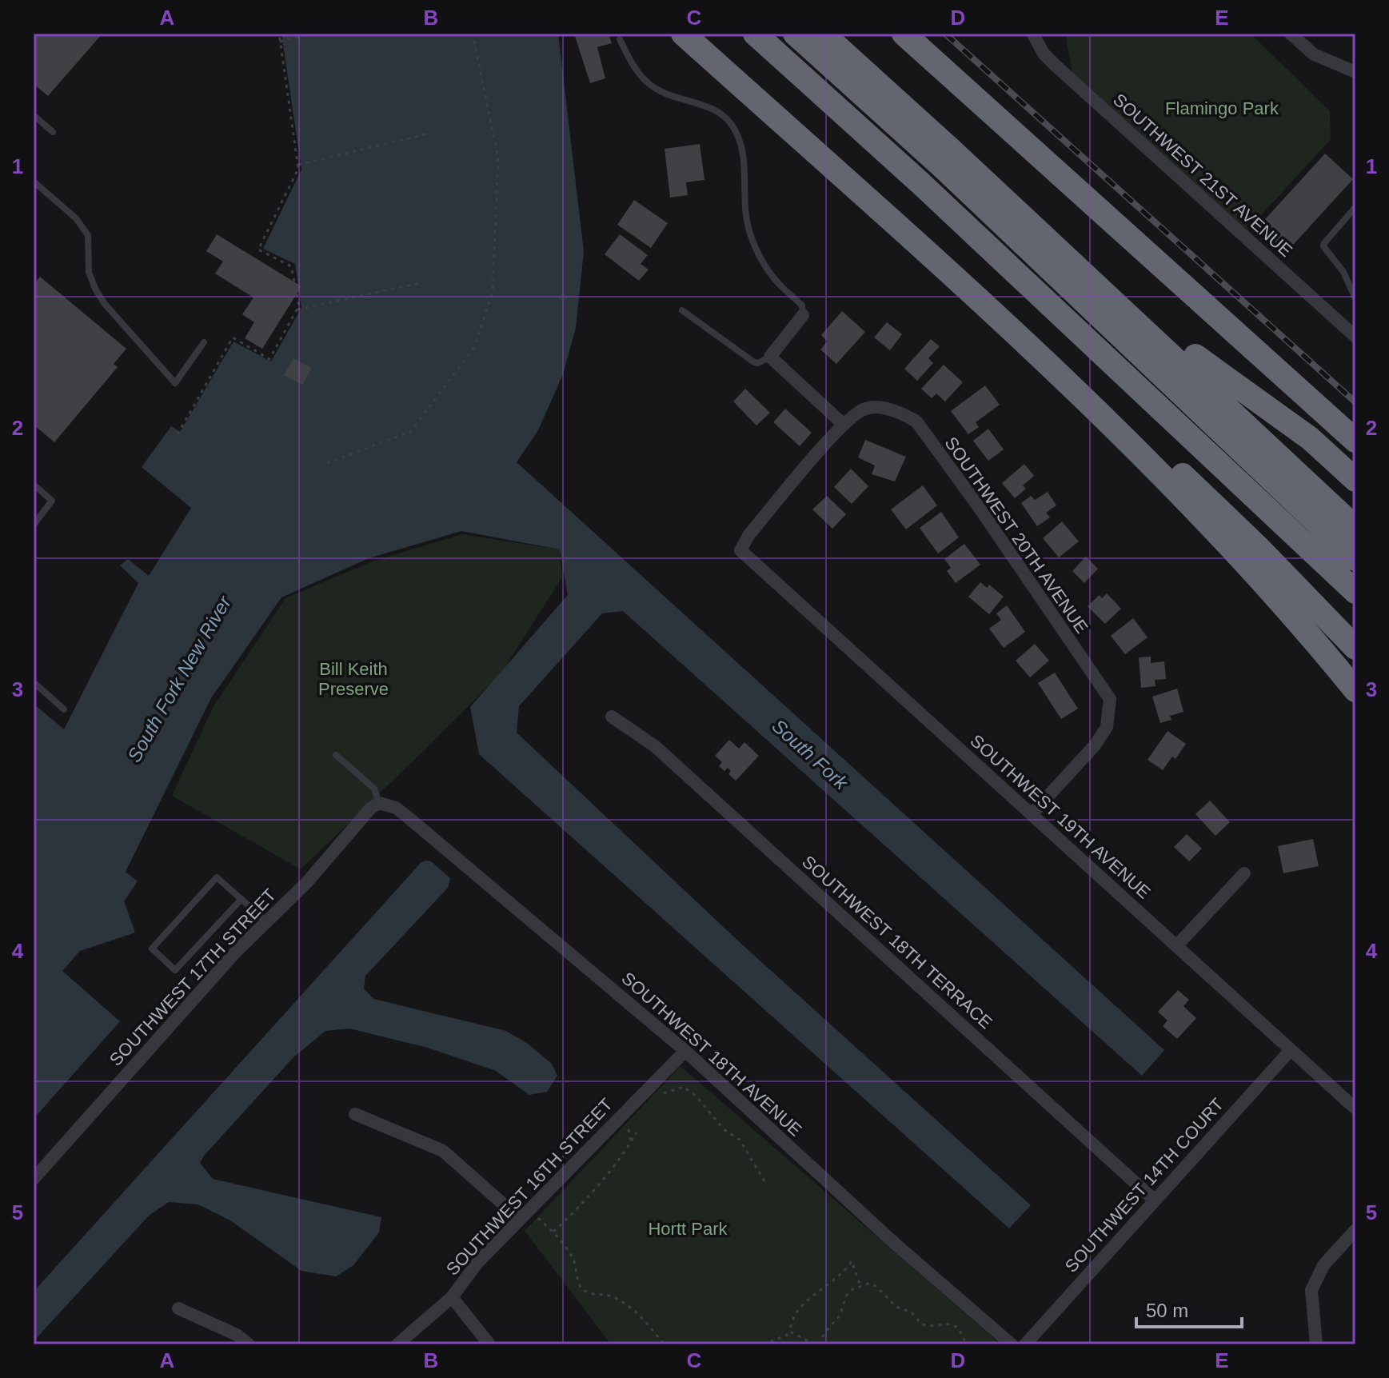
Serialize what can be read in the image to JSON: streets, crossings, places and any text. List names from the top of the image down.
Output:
{
  "streets": {
    "street": [
      "SOUTHWEST 21ST AVENUE",
      "SOUTHWEST 20TH AVENUE",
      "SOUTHWEST 19TH AVENUE",
      "SOUTHWEST 18TH TERRACE",
      "SOUTHWEST 17TH STREET",
      "SOUTHWEST 18TH AVENUE",
      "SOUTHWEST 14TH COURT",
      "SOUTHWEST 16TH STREET"
    ]
  },
  "crossings": [
    ["SOUTHWEST 20TH AVENUE", "SOUTHWEST 19TH AVENUE"],
    ["SOUTHWEST 19TH AVENUE", "SOUTHWEST 14TH COURT"],
    ["SOUTHWEST 18TH TERRACE", "SOUTHWEST 14TH COURT"],
    ["SOUTHWEST 17TH STREET", "SOUTHWEST 18TH AVENUE"],
    ["SOUTHWEST 18TH AVENUE", "SOUTHWEST 16TH STREET"]
  ],
  "water": ["South Fork New River", "South Fork"],
  "parks": ["Flamingo Park", "Bill Keith Preserve", "Hortt Park"],
  "scale_bar": "50 m",
  "grid": {
    "columns": [
      "A",
      "B",
      "C",
      "D",
      "E"
    ],
    "rows": [
      "1",
      "2",
      "3",
      "4",
      "5"
    ]
  }
}
